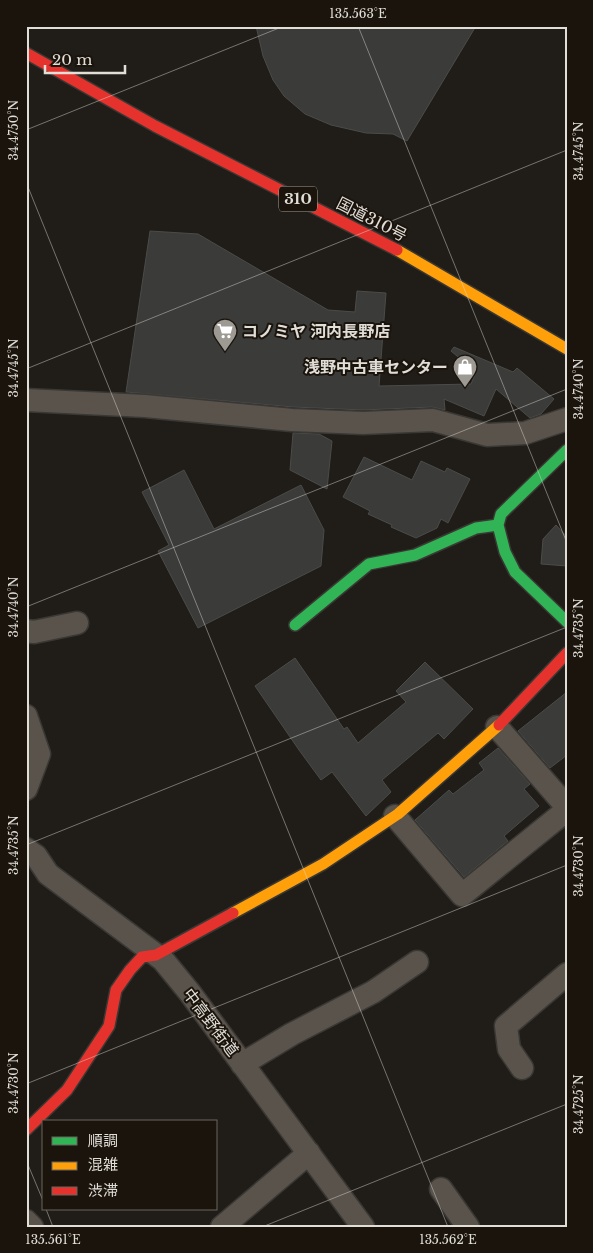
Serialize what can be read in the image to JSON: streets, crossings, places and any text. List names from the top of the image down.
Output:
{
  "streets": {
    "main road": ["310", "国道310号"],
    "street": ["中高野街道"]
  },
  "places": {
    "supermarket": ["コノミヤ 河内長野店"],
    "shop": ["浅野中古車センター"]
  },
  "legend": ["順調", "混雑", "渋滞"],
  "scale_bar": "20 m",
  "coordinates": [
    "135.563°E",
    "34.4750°N",
    "34.4745°N",
    "34.4740°N",
    "34.4735°N",
    "34.4730°N",
    "34.4725°N",
    "135.561°E",
    "135.562°E"
  ]
}
